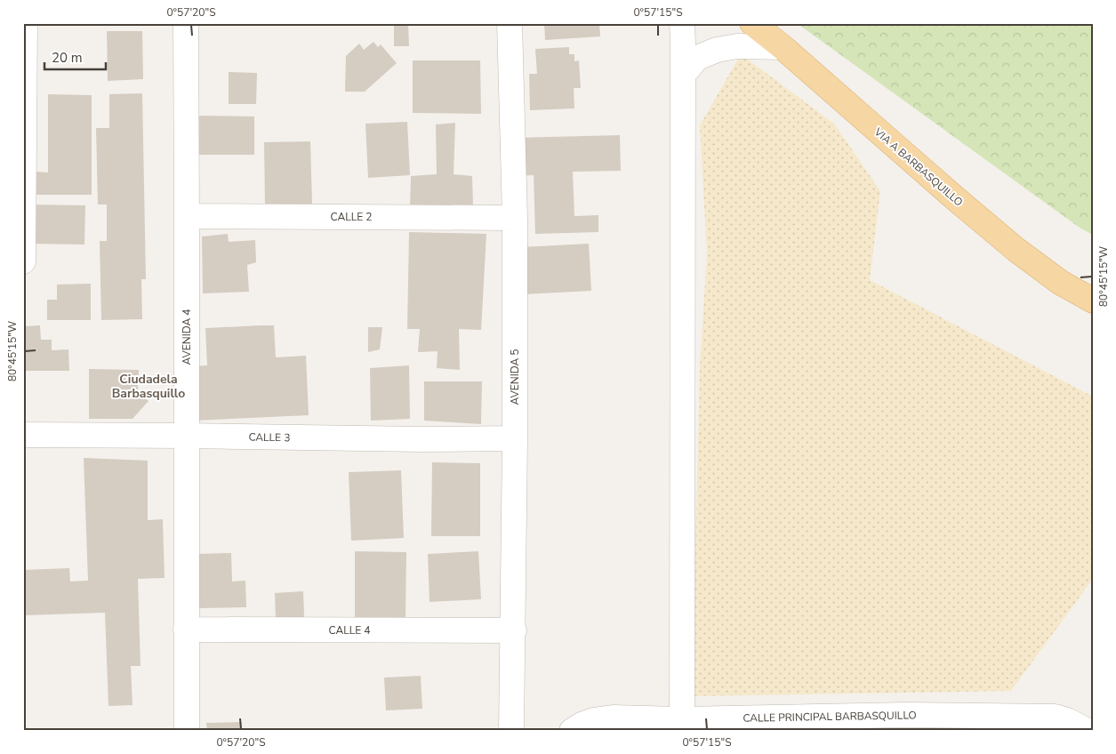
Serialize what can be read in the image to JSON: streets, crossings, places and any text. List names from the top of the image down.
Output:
{
  "streets": {
    "main road": ["VIA A BARBASQUILLO"],
    "street": [
      "CALLE 2",
      "AVENIDA 4",
      "AVENIDA 5",
      "CALLE 3",
      "CALLE 4",
      "CALLE PRINCIPAL BARBASQUILLO"
    ]
  },
  "crossings": [
    ["CALLE 2", "AVENIDA 4"],
    ["CALLE 2", "AVENIDA 5"],
    ["AVENIDA 4", "CALLE 3"],
    ["AVENIDA 4", "CALLE 4"],
    ["AVENIDA 5", "CALLE 3"],
    ["AVENIDA 5", "CALLE 4"]
  ],
  "districts": ["Ciudadela Barbasquillo"],
  "scale_bar": "20 m",
  "coordinates": ["0°57'20\"S", "0°57'15\"S", "80°45'15\"W"]
}
